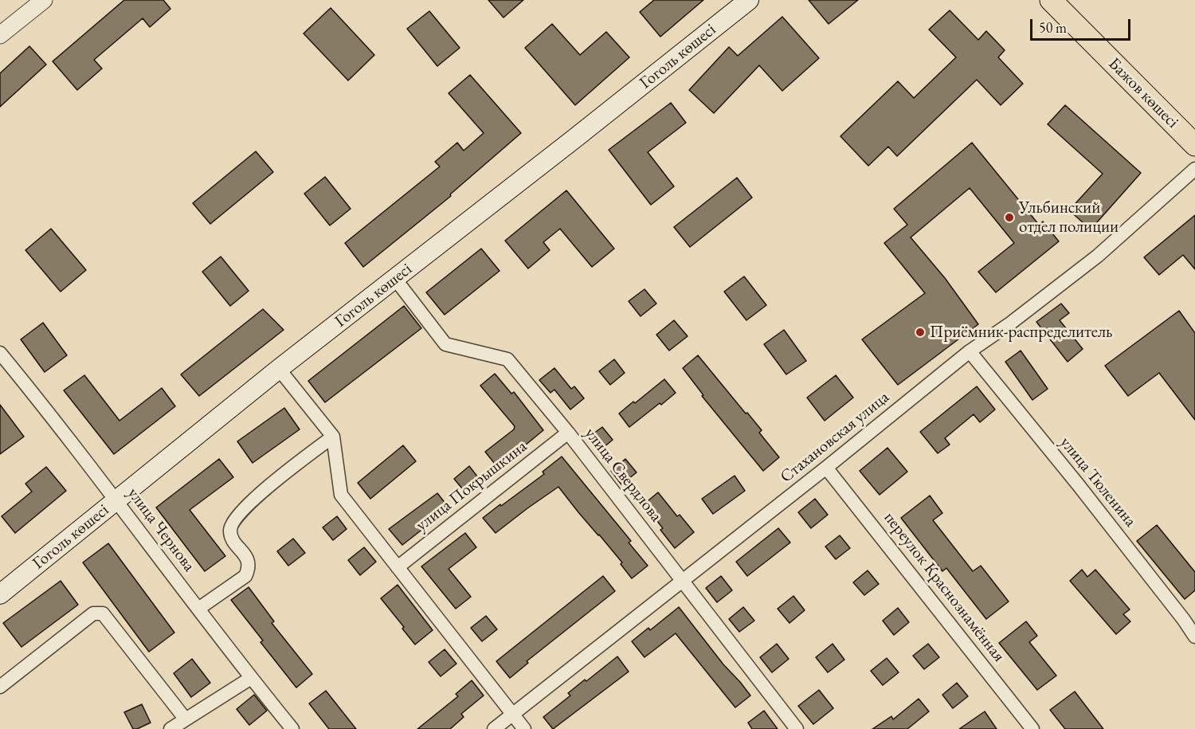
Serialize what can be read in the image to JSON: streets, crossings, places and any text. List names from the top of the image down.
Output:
{
  "streets": {
    "main road": ["Гоголь көшесі", "Бажов көшесі"],
    "street": [
      "Стахановская улица",
      "улица Свердлова",
      "улица Тюленина",
      "улица Покрышкина",
      "улица Чернова",
      "переулок Краснознамённая"
    ]
  },
  "crossings": [
    ["Гоголь көшесі", "улица Свердлова"],
    ["Гоголь көшесі", "улица Чернова"],
    ["Стахановская улица", "улица Свердлова"],
    ["Стахановская улица", "улица Тюленина"],
    ["Стахановская улица", "переулок Краснознамённая"],
    ["улица Свердлова", "улица Покрышкина"]
  ],
  "places": ["Ульбинский отдел полиции", "Приёмник-распределитель"],
  "scale_bar": "50 m"
}
